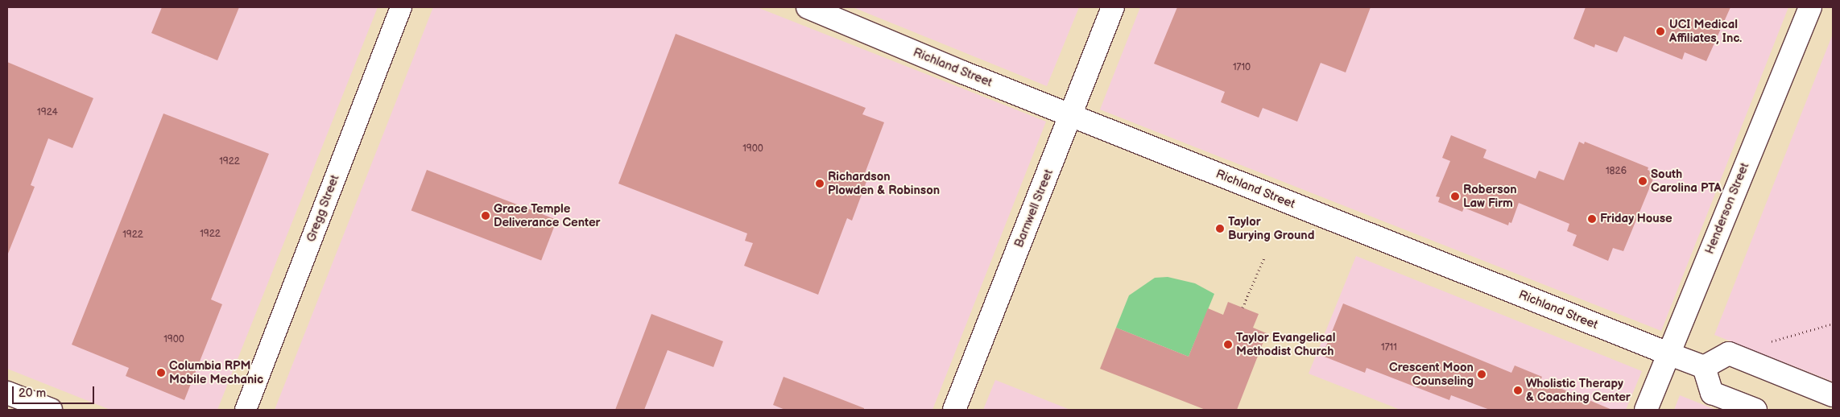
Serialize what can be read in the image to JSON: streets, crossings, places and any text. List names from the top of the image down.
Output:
{
  "streets": {
    "street": [
      "Richland Street",
      "Gregg Street",
      "Barnwell Street",
      "Henderson Street"
    ]
  },
  "crossings": [
    ["Richland Street", "Barnwell Street"],
    ["Richland Street", "Henderson Street"]
  ],
  "places": [
    "UCI Medical Affiliates, Inc.",
    "South Carolina PTA",
    "Richardson Plowden & Robinson",
    "Roberson Law Firm",
    "Grace Temple Deliverance Center",
    "Friday House",
    "Taylor Burying Ground",
    "Taylor Evangelical Methodist Church",
    "Columbia RPM Mobile Mechanic",
    "Crescent Moon Counseling",
    "Wholistic Therapy & Coaching Center"
  ],
  "house_numbers": [
    "1710",
    "1924",
    "1900",
    "1922",
    "1826",
    "1922",
    "1922",
    "1900",
    "1711"
  ],
  "scale_bar": "20 m"
}
